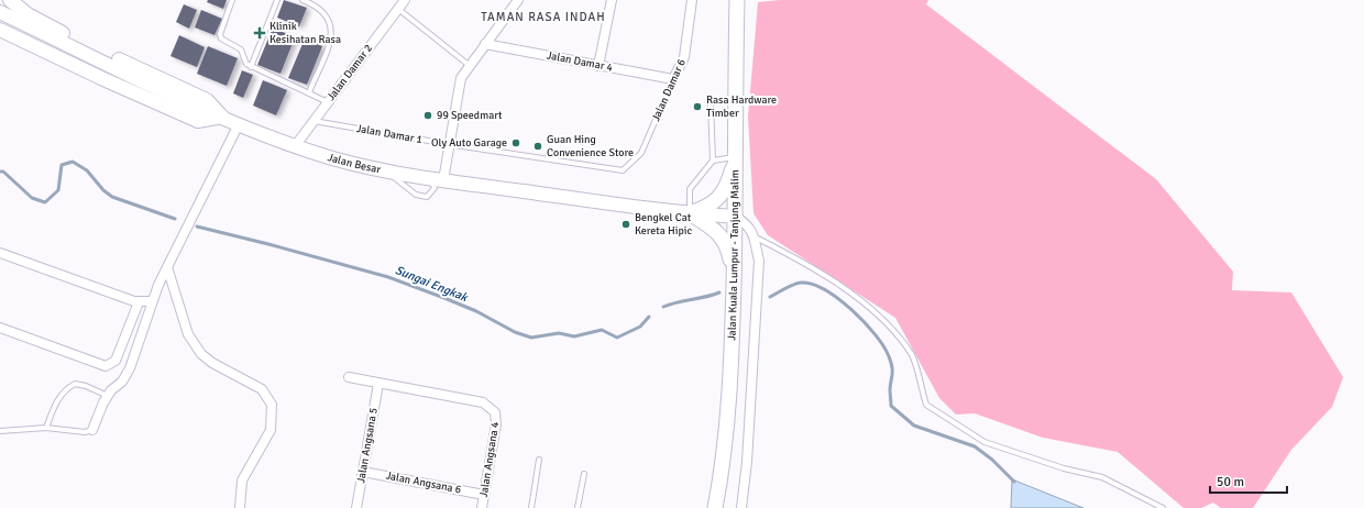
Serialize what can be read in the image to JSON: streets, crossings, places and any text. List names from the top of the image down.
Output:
{
  "streets": {
    "main road": ["Jalan Besar", "Jalan Kuala Lumpur - Tanjung Malim"],
    "street": [
      "Jalan Damar 4",
      "Jalan Damar 2",
      "Jalan Damar 6",
      "Jalan Angsana 5",
      "Jalan Angsana 4",
      "Jalan Angsana 6"
    ],
    "lane": ["Jalan Damar 1"]
  },
  "crossings": [
    ["Jalan Damar 4", "Jalan Damar 6"],
    ["Jalan Damar 2", "Jalan Damar 1"],
    ["Jalan Damar 2", "Jalan Besar"],
    ["Jalan Damar 6", "Jalan Damar 1"],
    ["Jalan Besar", "Jalan Kuala Lumpur - Tanjung Malim"],
    ["Jalan Angsana 5", "Jalan Angsana 4"],
    ["Jalan Angsana 5", "Jalan Angsana 6"],
    ["Jalan Angsana 4", "Jalan Angsana 6"]
  ],
  "districts": ["TAMAN RASA INDAH"],
  "water": ["Sungai Engkak"],
  "places": {
    "health": ["Klinik Kesihatan Rasa"],
    "other": [
      "Rasa Hardware Timber",
      "99 Speedmart",
      "Oly Auto Garage",
      "Guan Hing Convenience Store",
      "Bengkel Cat Kereta Hipic"
    ]
  },
  "scale_bar": "50 m"
}
